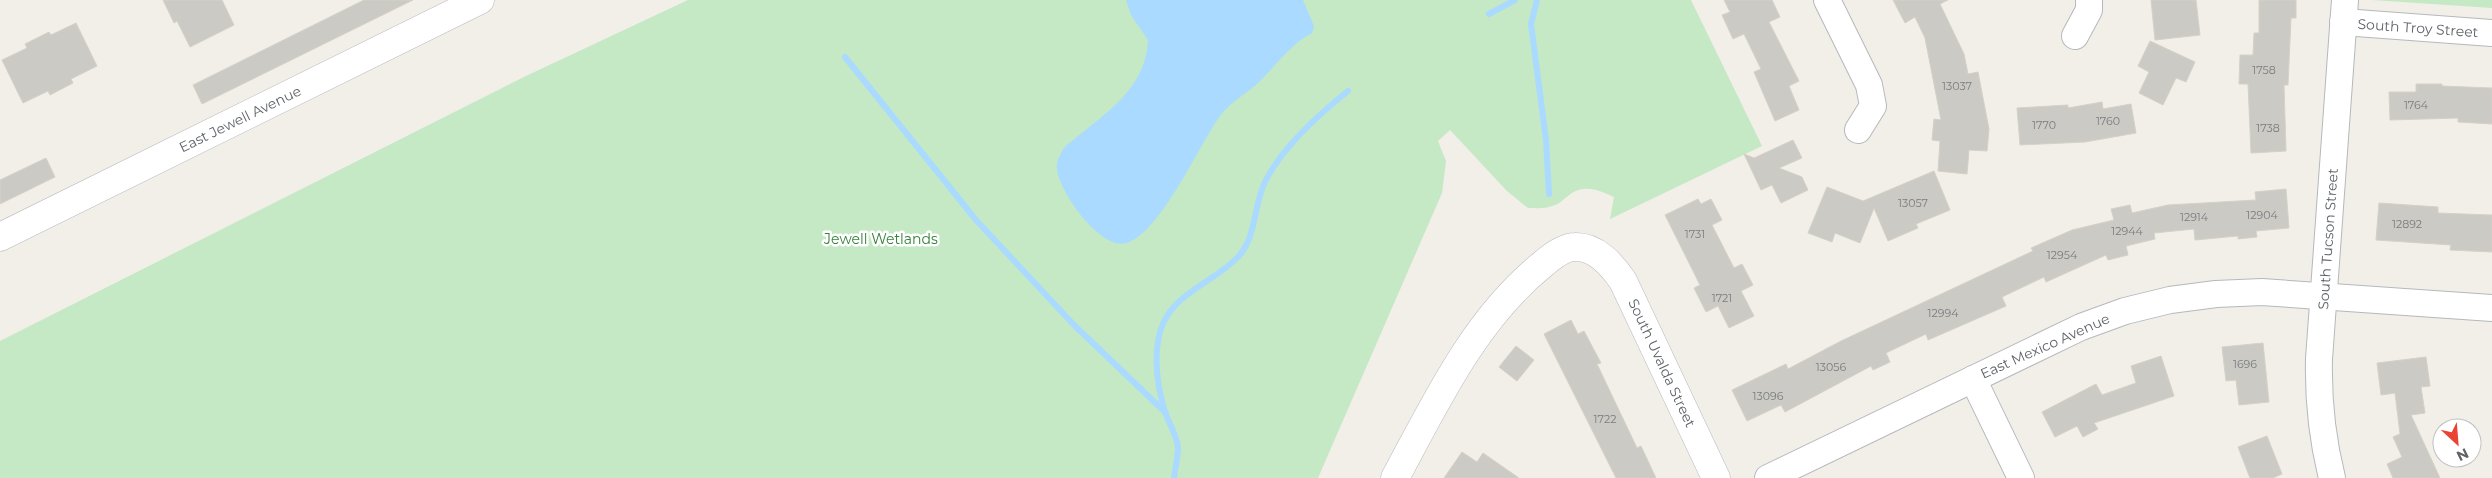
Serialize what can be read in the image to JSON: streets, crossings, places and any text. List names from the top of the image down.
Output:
{
  "streets": {
    "street": [
      "South Troy Street",
      "East Jewell Avenue",
      "South Tucson Street",
      "East Mexico Avenue",
      "South Uvalda Street"
    ]
  },
  "crossings": [
    ["South Troy Street", "South Tucson Street"],
    ["South Tucson Street", "East Mexico Avenue"]
  ],
  "parks": ["Jewell Wetlands"],
  "house_numbers": [
    "1758",
    "13037",
    "1764",
    "1760",
    "1770",
    "1738",
    "13057",
    "12904",
    "12914",
    "12892",
    "12944",
    "1731",
    "12954",
    "1721",
    "12994",
    "1696",
    "13056",
    "13096",
    "1722"
  ],
  "north": "bottom right"
}
